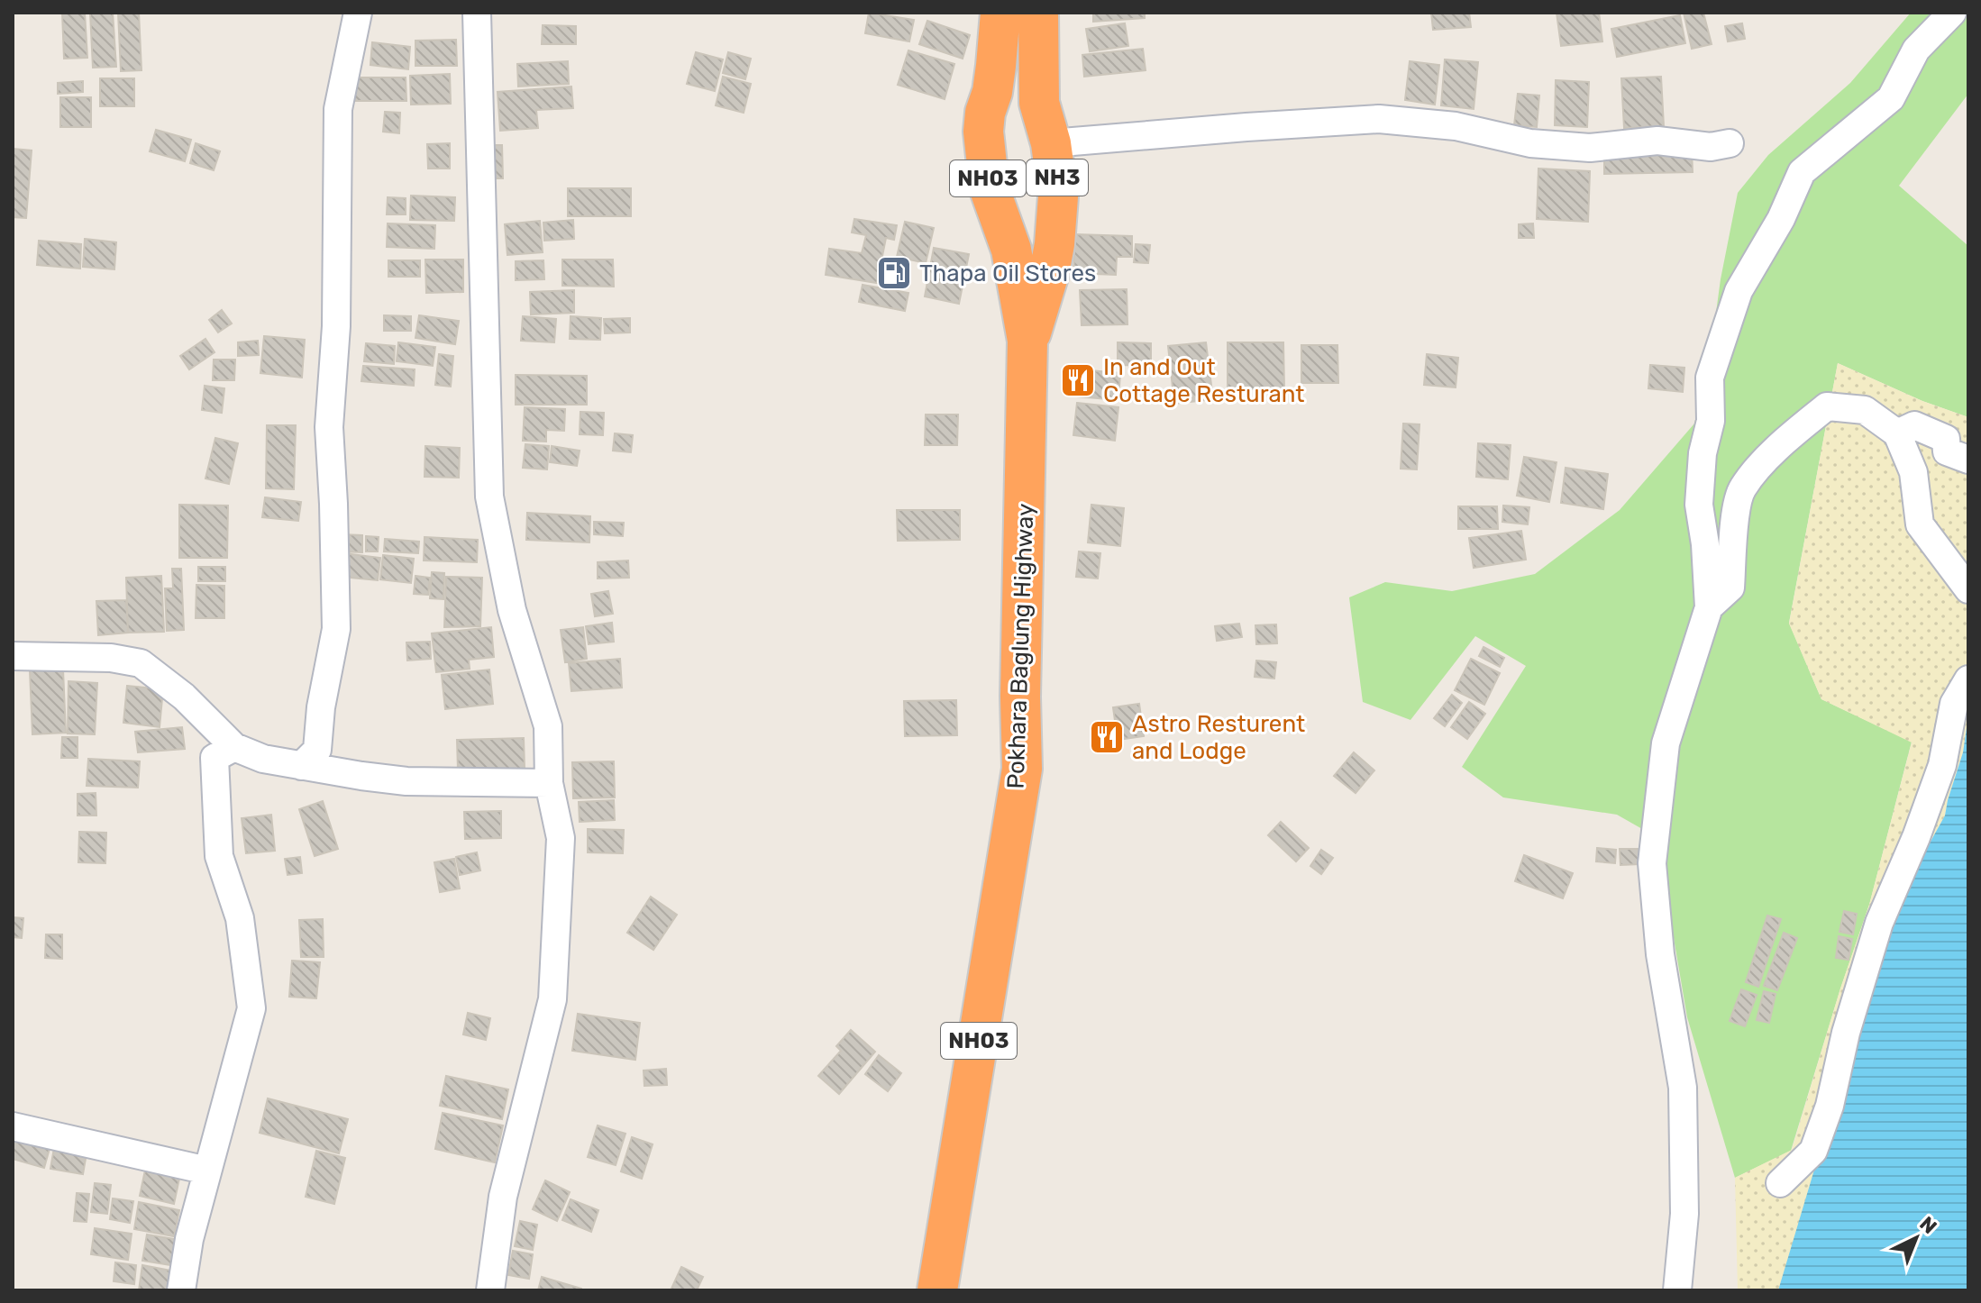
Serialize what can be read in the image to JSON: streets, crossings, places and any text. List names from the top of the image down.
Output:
{
  "streets": {
    "highway": ["NH3", "NH03", "Pokhara Baglung Highway"]
  },
  "places": {
    "fuel station": ["Thapa Oil Stores"],
    "restaurant": ["In and Out Cottage Resturant", "Astro Resturent and Lodge"]
  },
  "north": "top right"
}
